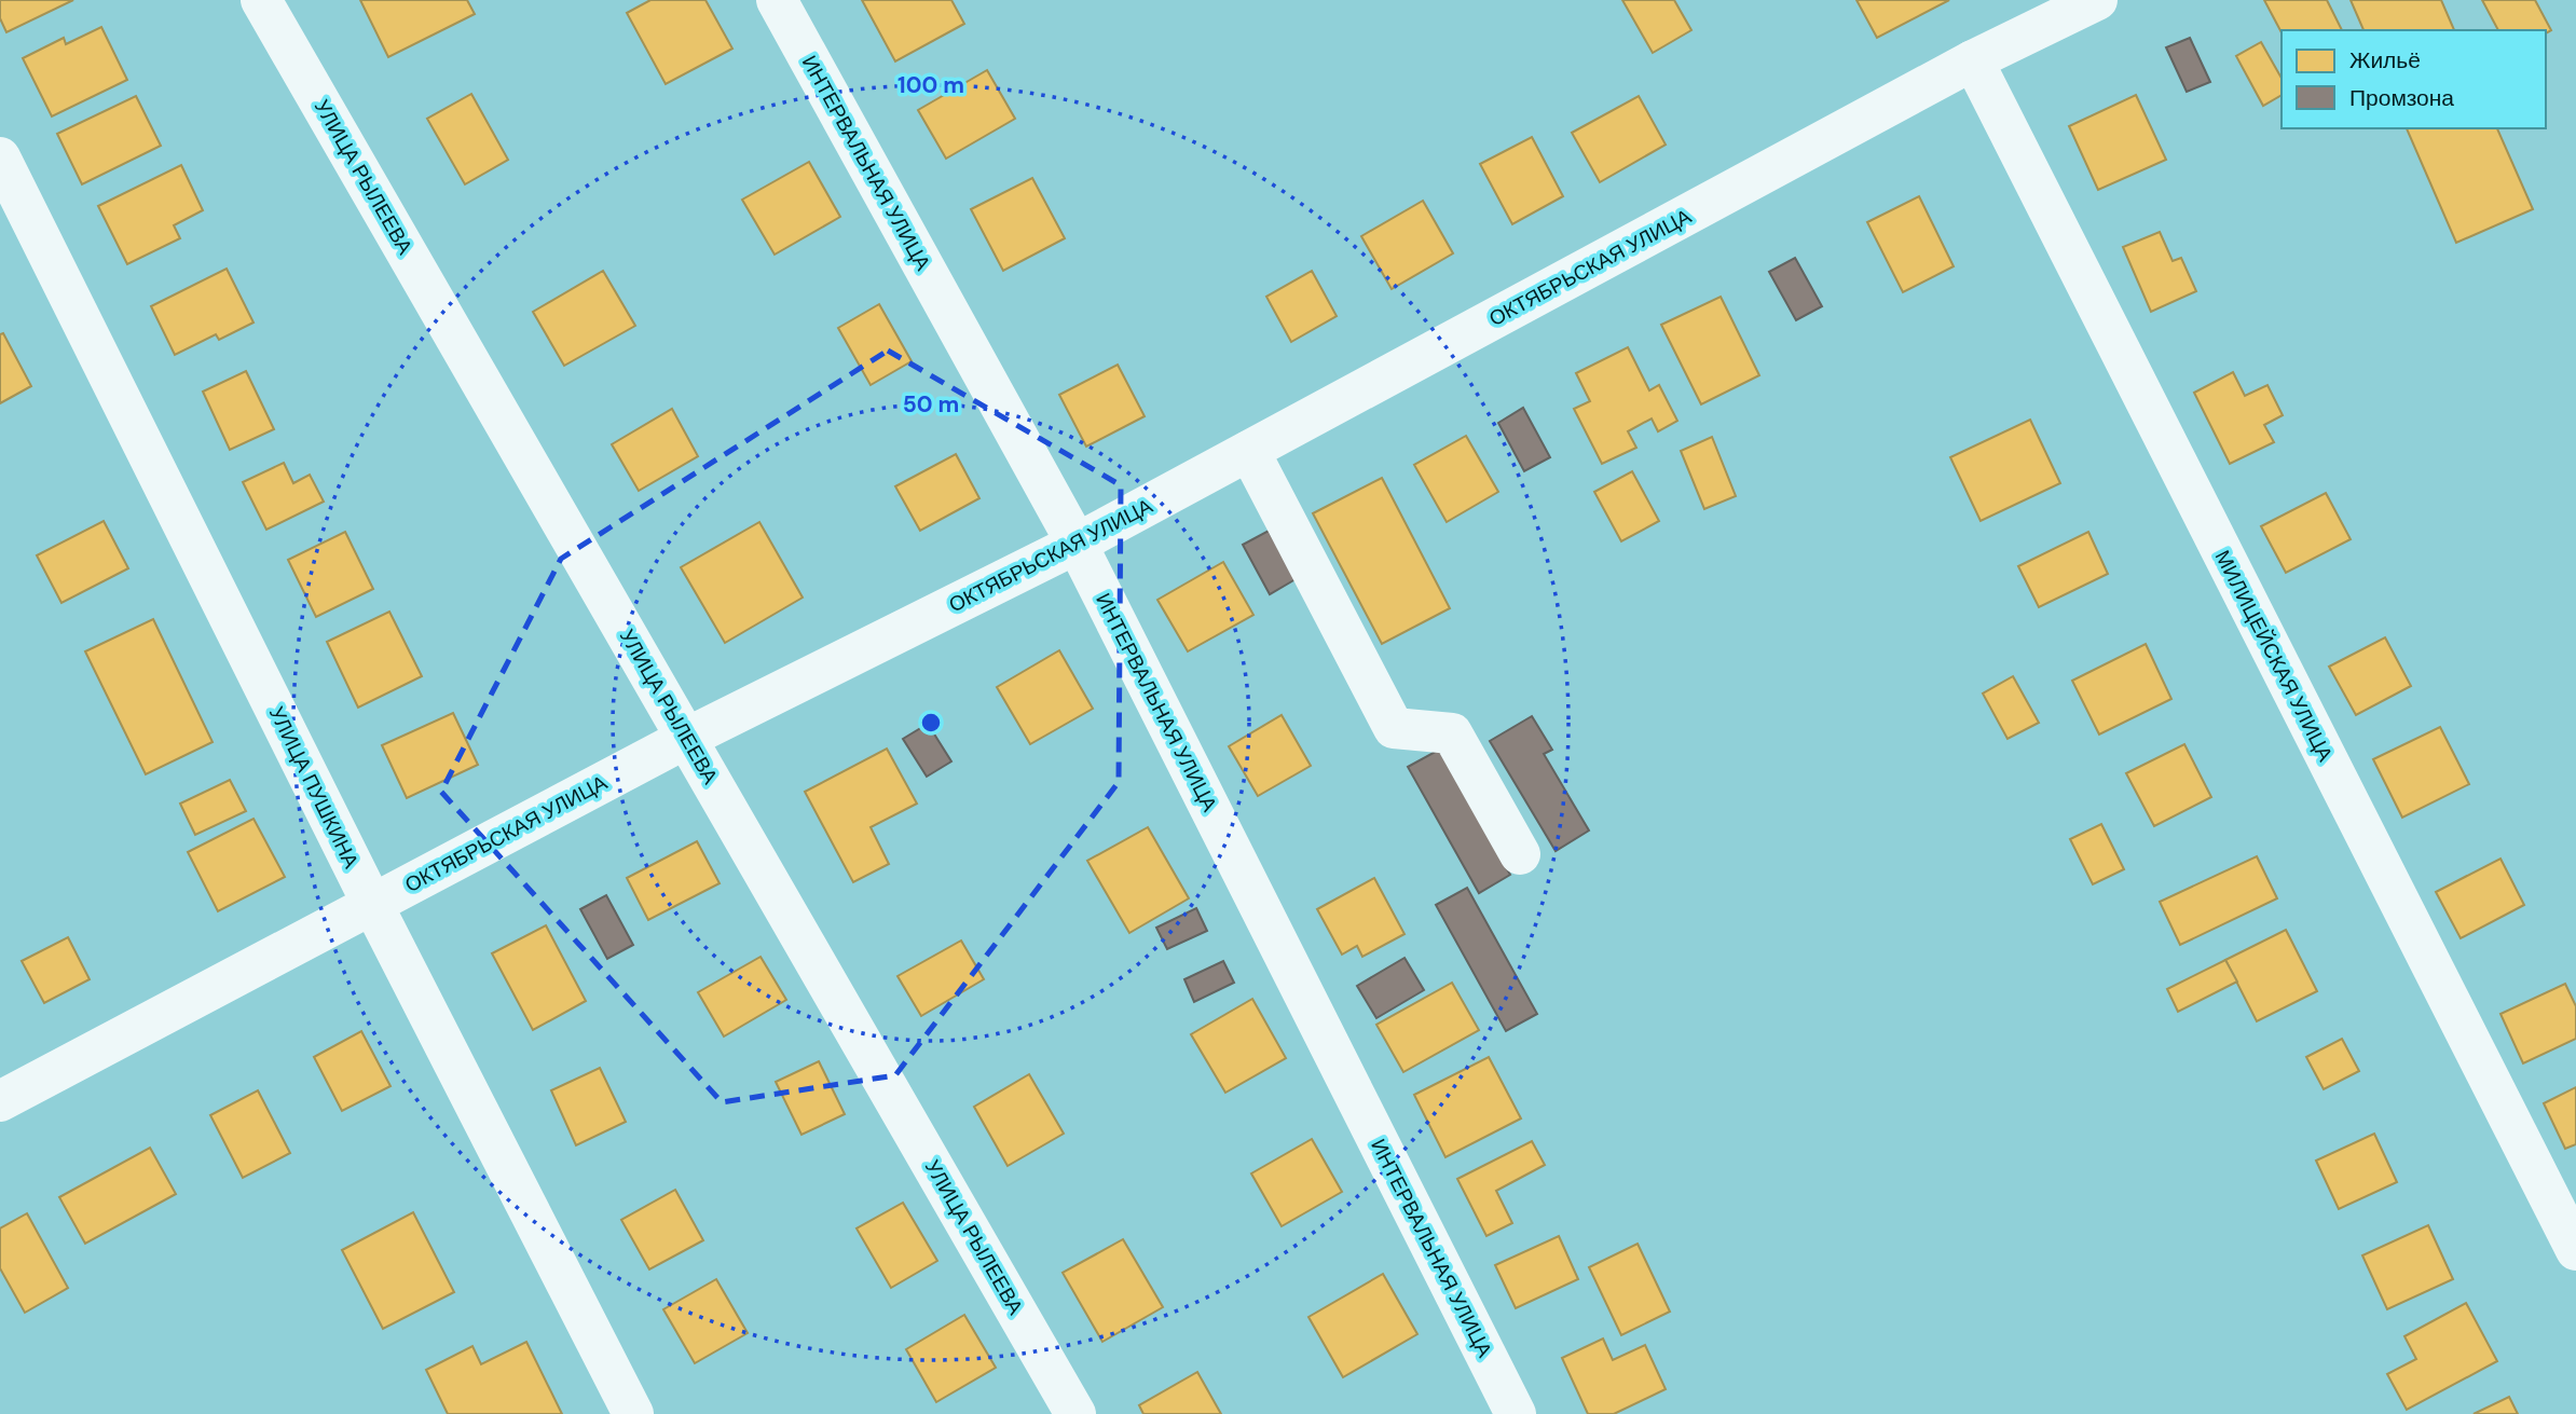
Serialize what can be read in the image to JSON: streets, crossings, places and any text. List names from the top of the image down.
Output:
{
  "streets": {
    "street": [
      "ИНТЕРВАЛЬНАЯ УЛИЦА",
      "УЛИЦА РЫЛЕЕВА",
      "ОКТЯБРЬСКАЯ УЛИЦА",
      "МИЛИЦЕЙСКАЯ УЛИЦА",
      "УЛИЦА ПУШКИНА"
    ]
  },
  "crossings": [
    ["ИНТЕРВАЛЬНАЯ УЛИЦА", "ОКТЯБРЬСКАЯ УЛИЦА"],
    ["УЛИЦА РЫЛЕЕВА", "ОКТЯБРЬСКАЯ УЛИЦА"],
    ["ОКТЯБРЬСКАЯ УЛИЦА", "МИЛИЦЕЙСКАЯ УЛИЦА"],
    ["ОКТЯБРЬСКАЯ УЛИЦА", "УЛИЦА ПУШКИНА"]
  ],
  "legend": ["Жильё", "Промзона"],
  "rings": ["100 m", "50 m"]
}
